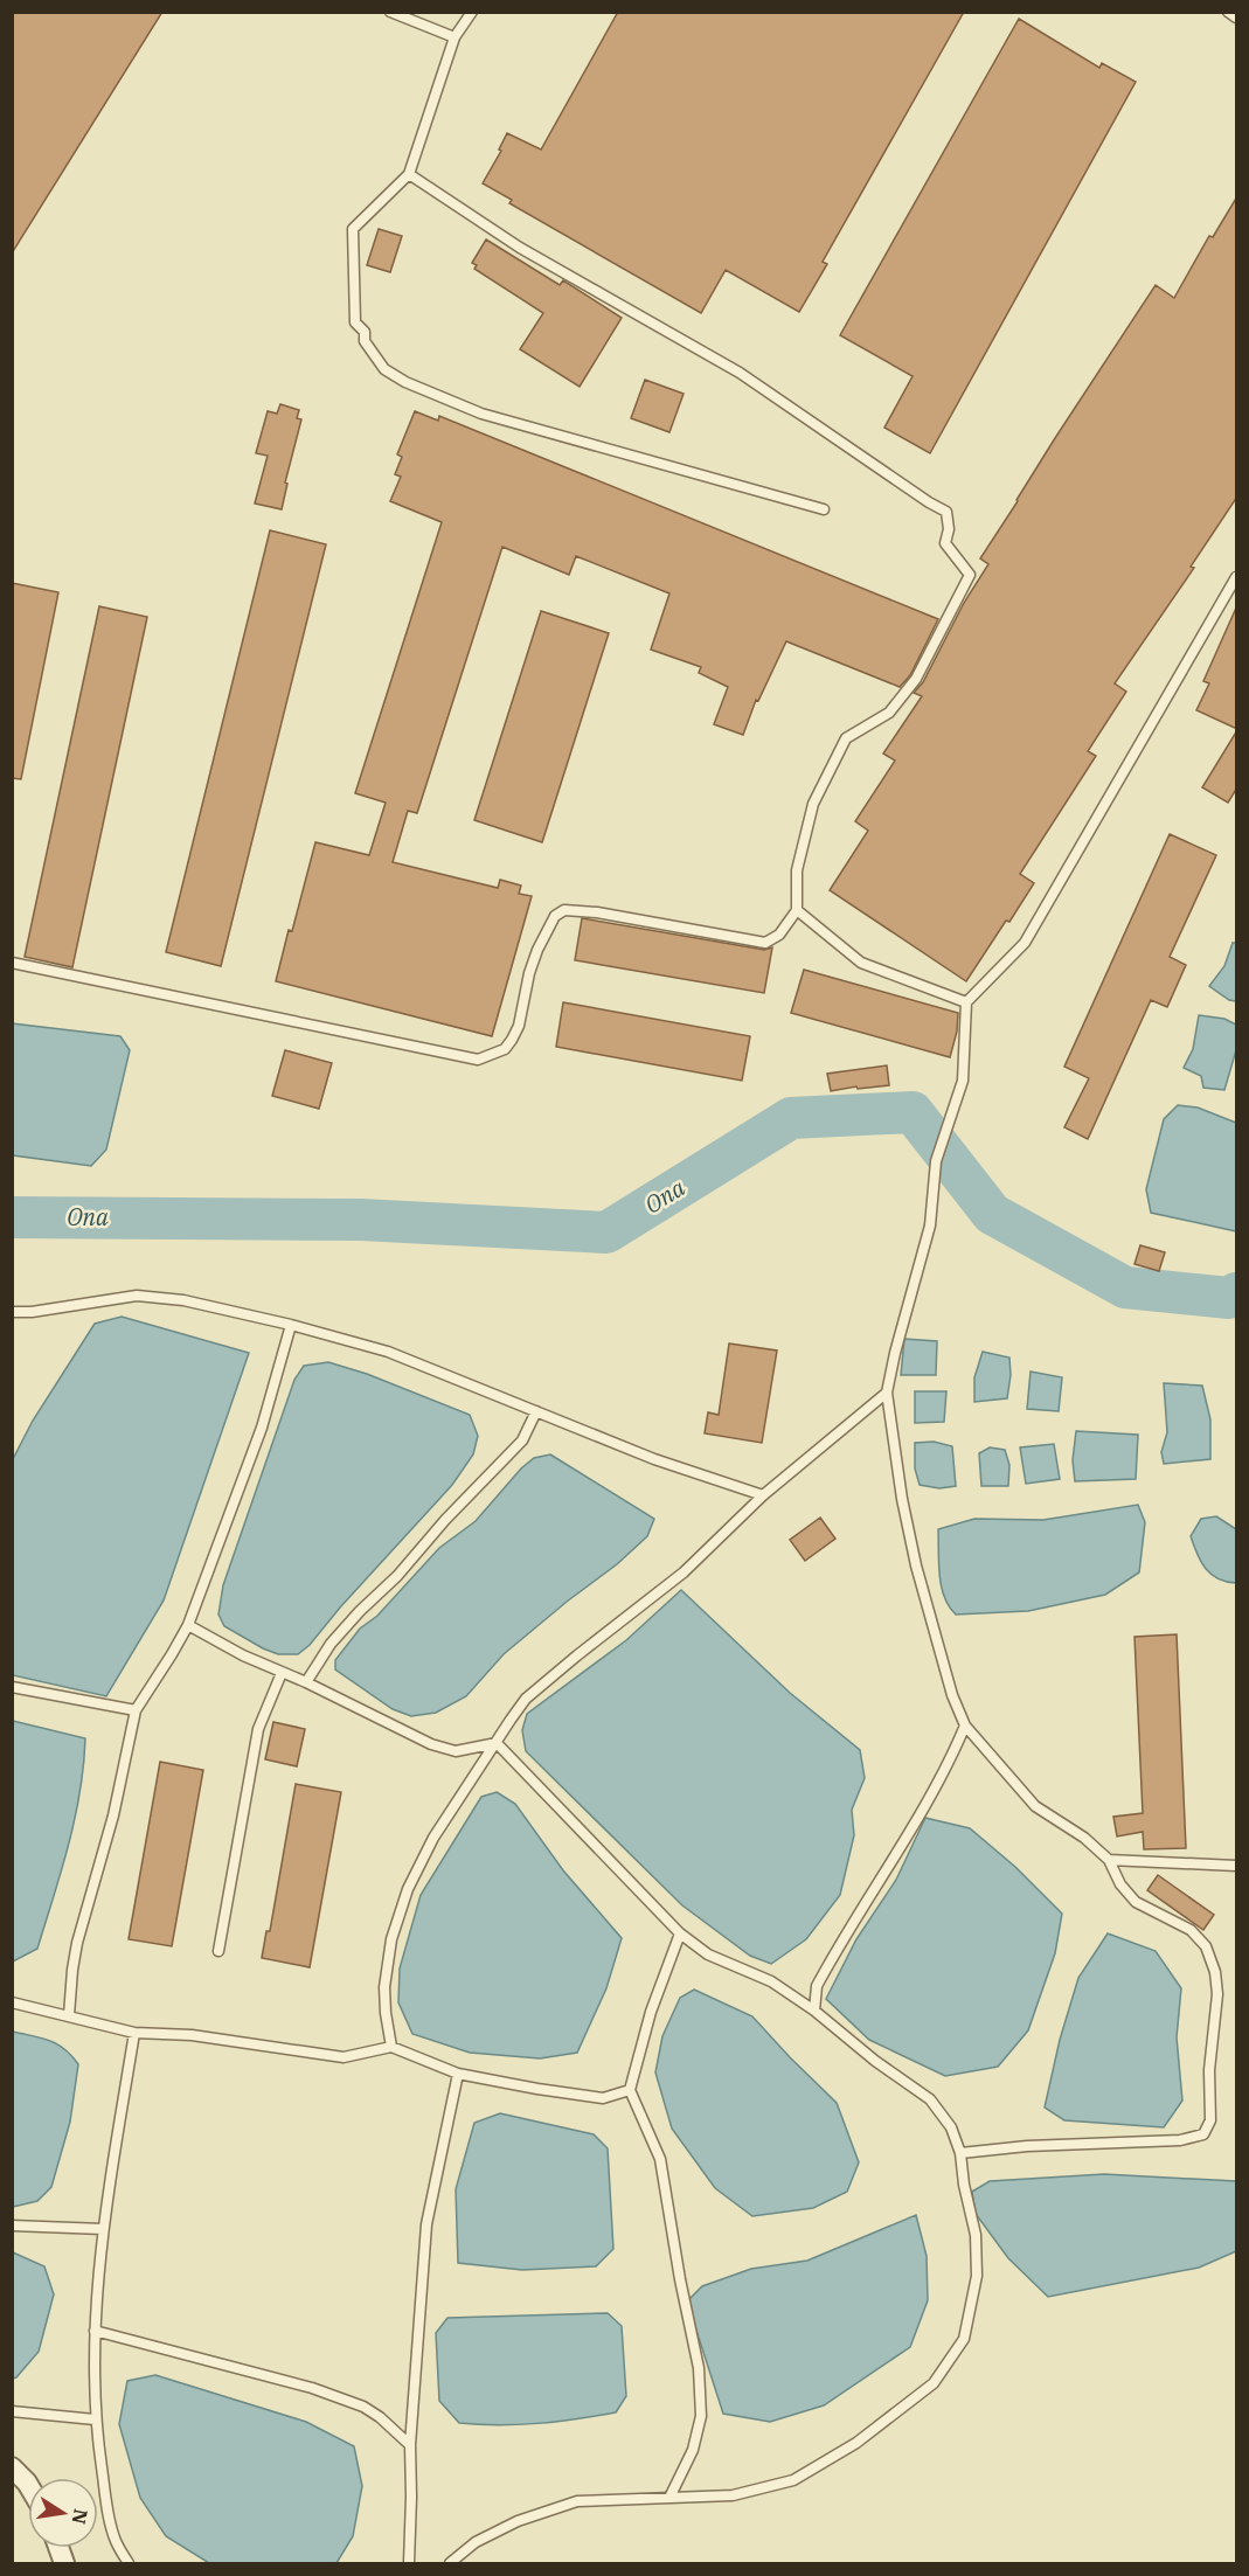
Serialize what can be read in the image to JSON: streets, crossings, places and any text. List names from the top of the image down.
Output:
{
  "water": ["Ona"],
  "north": "right"
}
